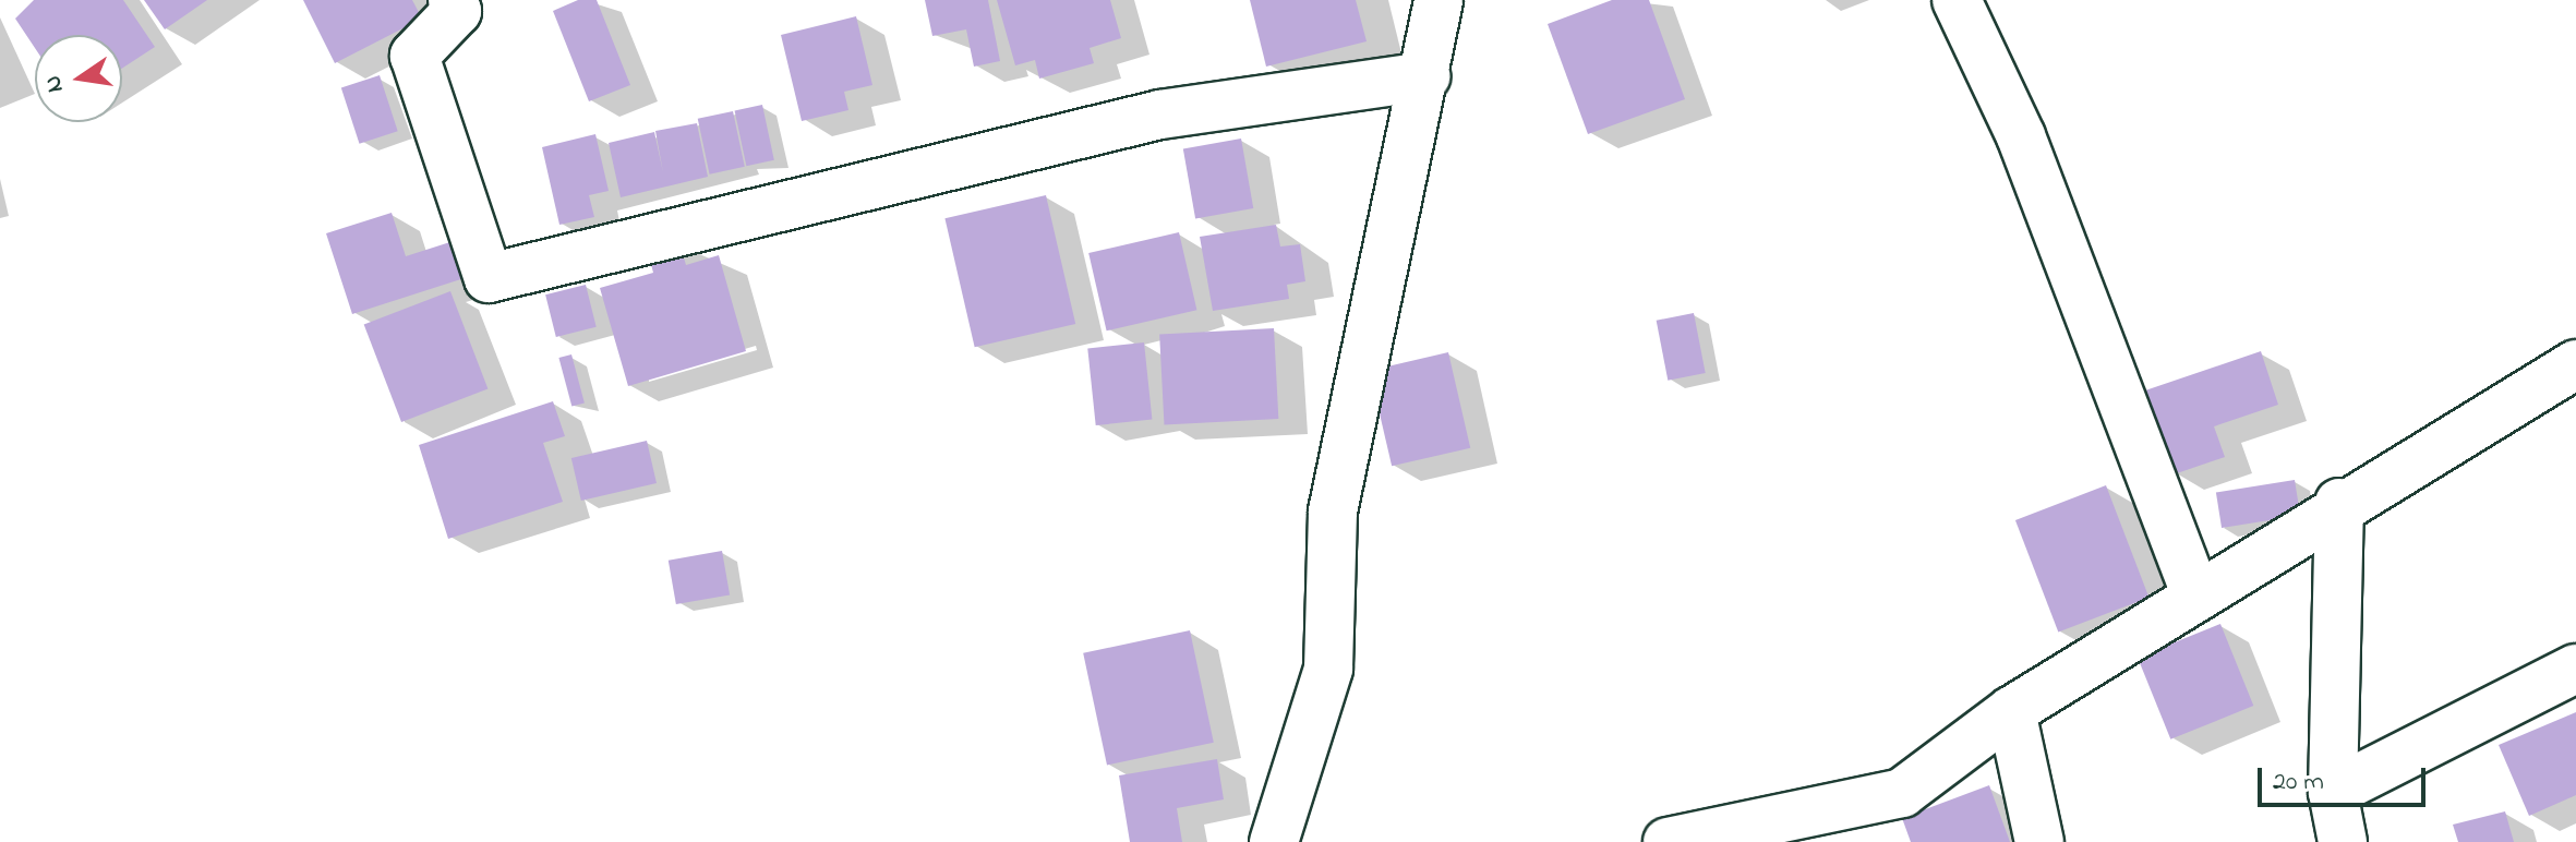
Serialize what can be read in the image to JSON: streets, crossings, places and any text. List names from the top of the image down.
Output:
{
  "scale_bar": "20 m",
  "north": "left"
}
